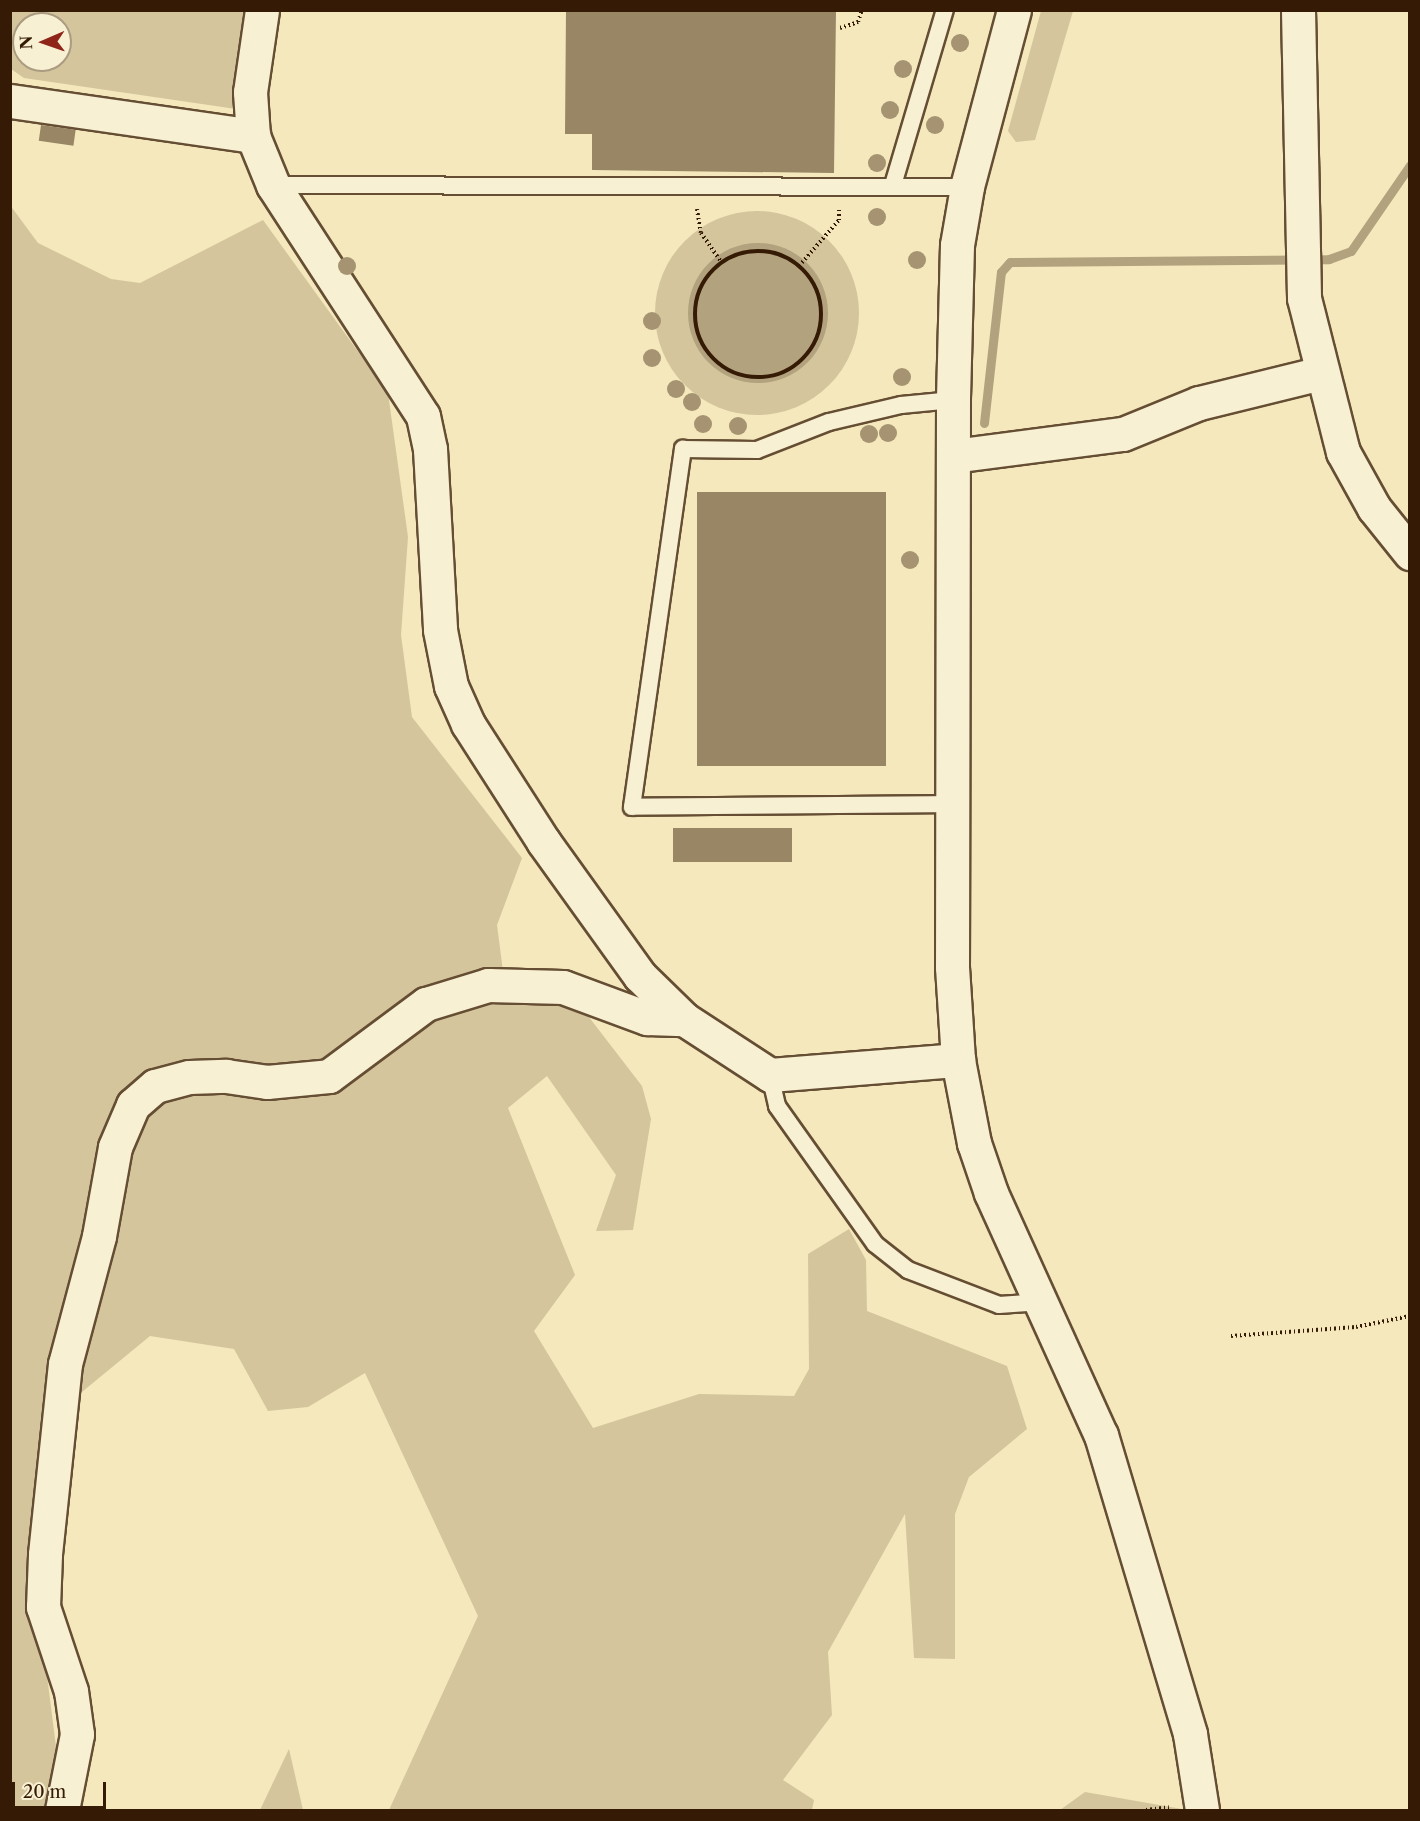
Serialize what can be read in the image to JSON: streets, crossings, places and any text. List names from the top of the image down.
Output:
{
  "scale_bar": "20 m",
  "north": "left"
}
